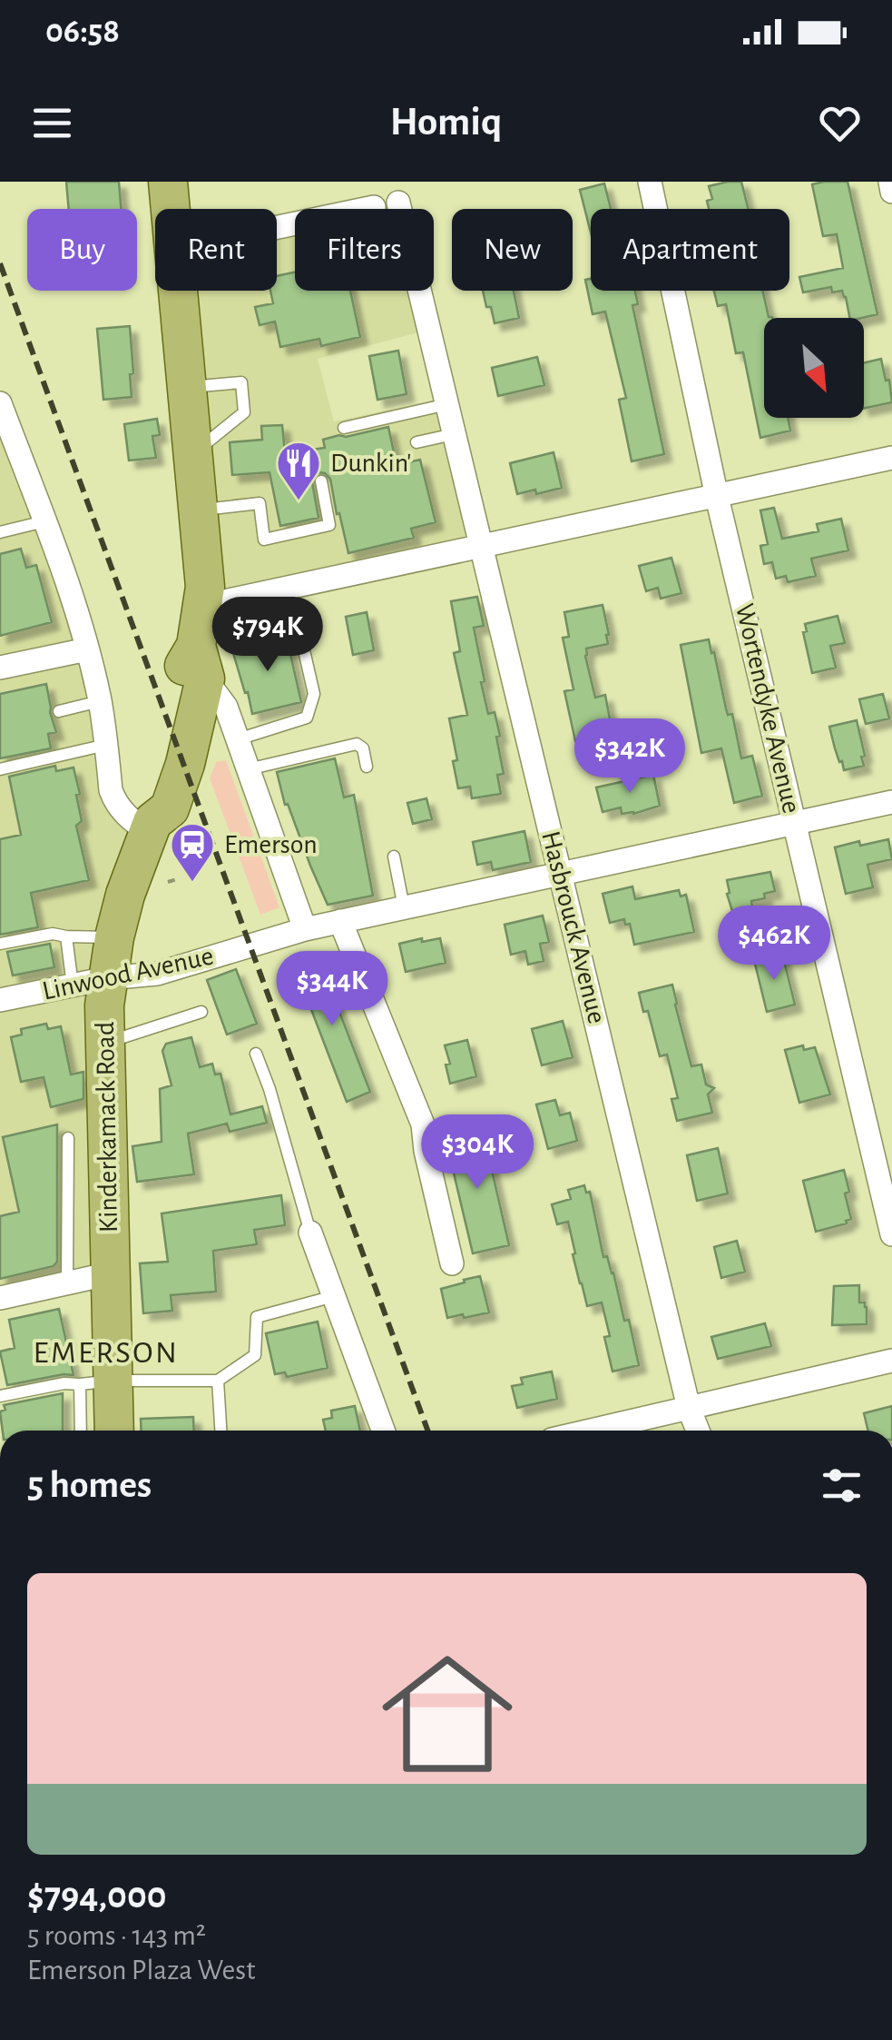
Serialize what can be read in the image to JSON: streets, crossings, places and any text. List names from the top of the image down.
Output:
{
  "streets": {
    "main road": ["Kinderkamack Road"],
    "street": ["Wortendyke Avenue", "Hasbrouck Avenue", "Linwood Avenue"]
  },
  "crossings": [
    ["Wortendyke Avenue", "Linwood Avenue"],
    ["Hasbrouck Avenue", "Linwood Avenue"],
    ["Linwood Avenue", "Kinderkamack Road"]
  ],
  "districts": ["EMERSON"],
  "places": {
    "restaurant": ["Dunkin'"],
    "station": ["Emerson"]
  },
  "north": "bottom right",
  "page": {
    "status": "06:58",
    "header": "Homiq",
    "chip": [
      "Buy",
      "Rent",
      "Filters",
      "New",
      "Apartment"
    ],
    "price": [
      "$794K",
      "$342K",
      "$462K",
      "$344K",
      "$304K"
    ],
    "heading": "5 homes",
    "list": [
      {
        "name": "$794,000",
        "note": "5 rooms · 143 m² · Emerson Plaza West"
      }
    ]
  }
}
